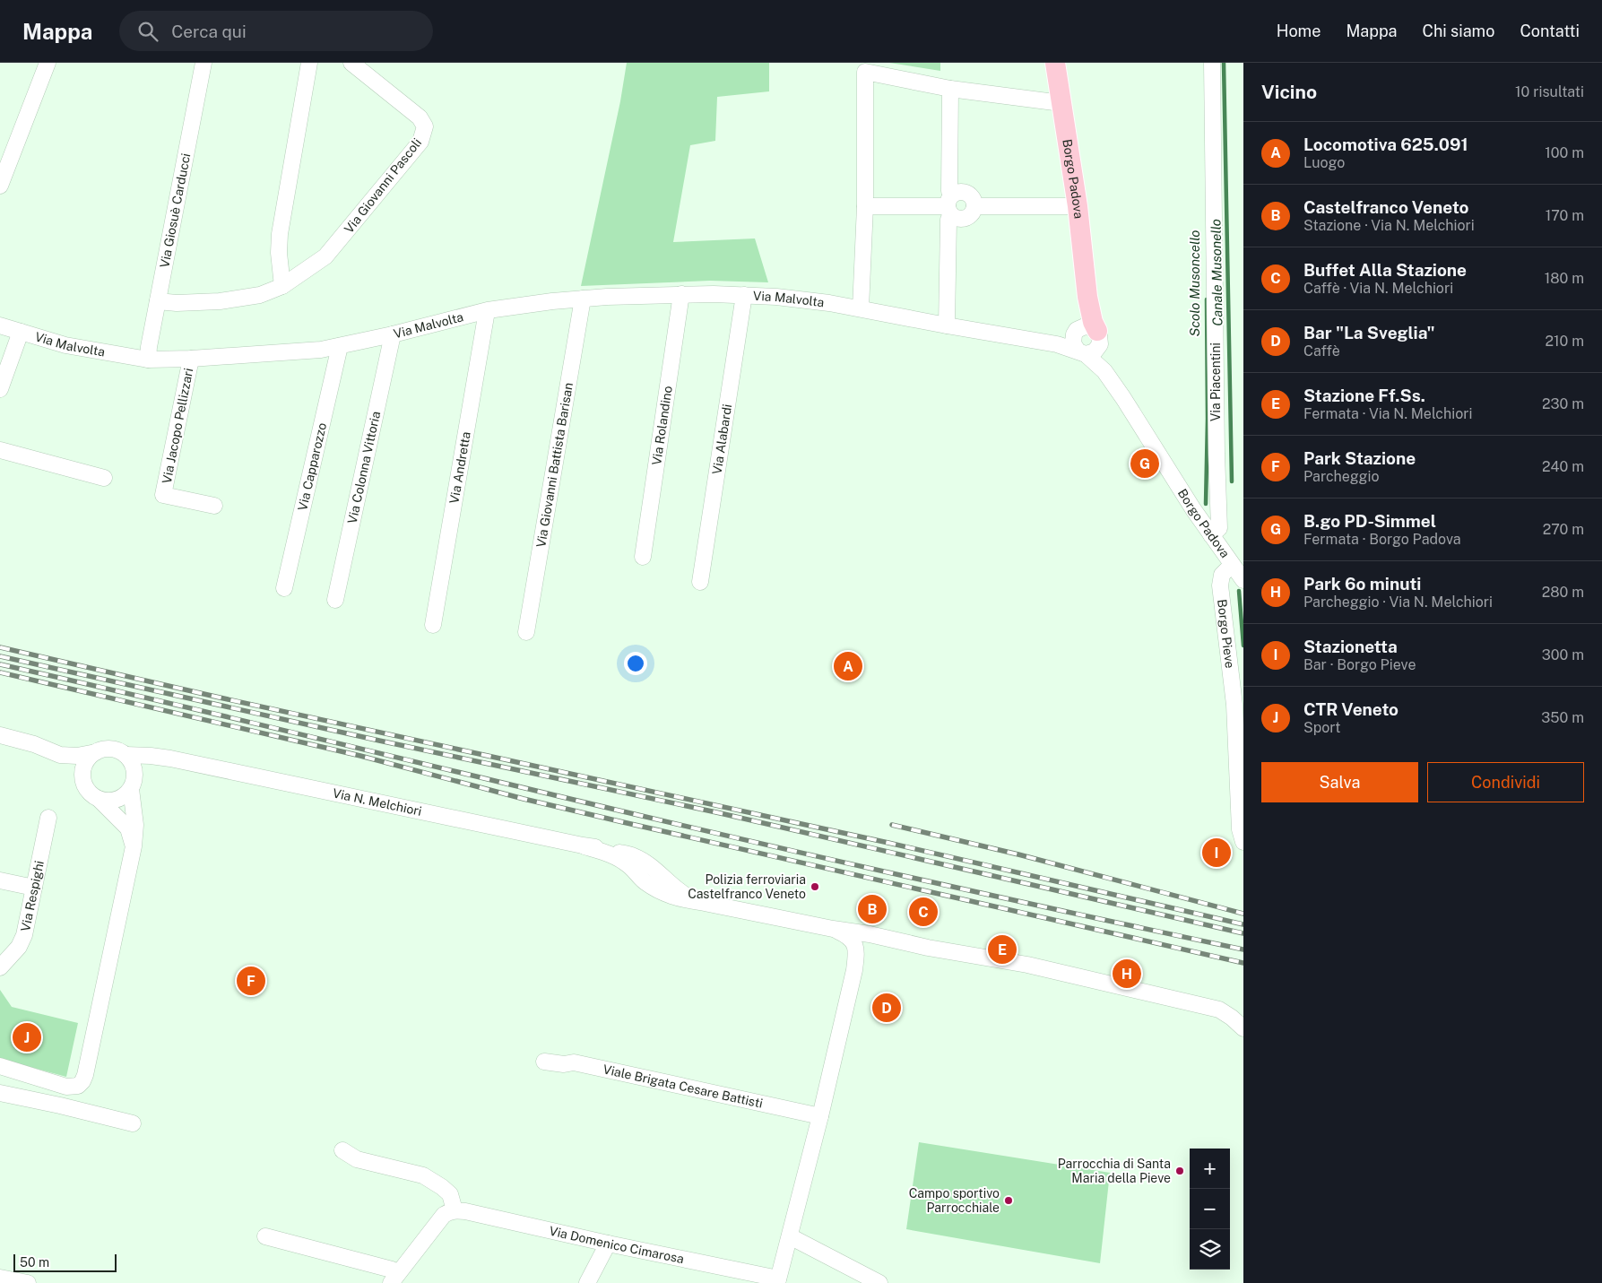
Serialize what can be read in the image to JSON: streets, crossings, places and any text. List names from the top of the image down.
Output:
{
  "streets": {
    "main road": ["Borgo Padova"],
    "street": [
      "Via Giovanni Pascoli",
      "Via Giosuè Carducci",
      "Via Malvolta",
      "Via Piacentini",
      "Via Jacopo Pellizzari",
      "Via Rolandino",
      "Via Alabardi",
      "Via Giovanni Battista Barisan",
      "Via Capparozzo",
      "Via Colonna Vittoria",
      "Via Andretta",
      "Borgo Pieve",
      "Via N. Melchiori",
      "Via Respighi",
      "Viale Brigata Cesare Battisti",
      "Via Domenico Cimarosa"
    ]
  },
  "crossings": [
    ["Borgo Padova", "Via Malvolta"],
    ["Borgo Padova", "Via Piacentini"],
    ["Borgo Padova", "Borgo Pieve"],
    ["Via Giovanni Pascoli", "Via Giosuè Carducci"],
    ["Via Giosuè Carducci", "Via Malvolta"],
    ["Via Malvolta", "Via Jacopo Pellizzari"],
    ["Via Malvolta", "Via Rolandino"],
    ["Via Malvolta", "Via Alabardi"],
    ["Via Malvolta", "Via Giovanni Battista Barisan"],
    ["Via Malvolta", "Via Capparozzo"],
    ["Via Malvolta", "Via Colonna Vittoria"],
    ["Via Malvolta", "Via Andretta"]
  ],
  "water": ["Canale Musonello", "Scolo Musoncello"],
  "places": ["Polizia ferroviaria Castelfranco Veneto", "Parrocchia di Santa Maria della Pieve", "Campo sportivo Parrocchiale"],
  "scale_bar": "50 m",
  "page": {
    "header": "Mappa",
    "search": "Cerca qui",
    "nav": [
      "Home",
      "Mappa",
      "Chi siamo",
      "Contatti"
    ],
    "heading": ["Vicino", "10 risultati"],
    "list": [
      {
        "mark": "A",
        "name": "Locomotiva 625.091",
        "note": "Luogo",
        "value": "100 m"
      },
      {
        "mark": "B",
        "name": "Castelfranco Veneto",
        "note": "Stazione · Via N. Melchiori",
        "value": "170 m"
      },
      {
        "mark": "C",
        "name": "Buffet Alla Stazione",
        "note": "Caffè · Via N. Melchiori",
        "value": "180 m"
      },
      {
        "mark": "D",
        "name": "Bar \"La Sveglia\"",
        "note": "Caffè",
        "value": "210 m"
      },
      {
        "mark": "E",
        "name": "Stazione Ff.Ss.",
        "note": "Fermata · Via N. Melchiori",
        "value": "230 m"
      },
      {
        "mark": "F",
        "name": "Park Stazione",
        "note": "Parcheggio",
        "value": "240 m"
      },
      {
        "mark": "G",
        "name": "B.go PD-Simmel",
        "note": "Fermata · Borgo Padova",
        "value": "270 m"
      },
      {
        "mark": "H",
        "name": "Park 6o minuti",
        "note": "Parcheggio · Via N. Melchiori",
        "value": "280 m"
      },
      {
        "mark": "I",
        "name": "Stazionetta",
        "note": "Bar · Borgo Pieve",
        "value": "300 m"
      },
      {
        "mark": "J",
        "name": "CTR Veneto",
        "note": "Sport",
        "value": "350 m"
      }
    ],
    "pins": [
      "G",
      "A",
      "I",
      "B",
      "C",
      "E",
      "H",
      "F",
      "D",
      "J"
    ],
    "buttons": ["Salva", "Condividi"],
    "map_buttons": ["+", "−"],
    "scale": "50 m"
  }
}
